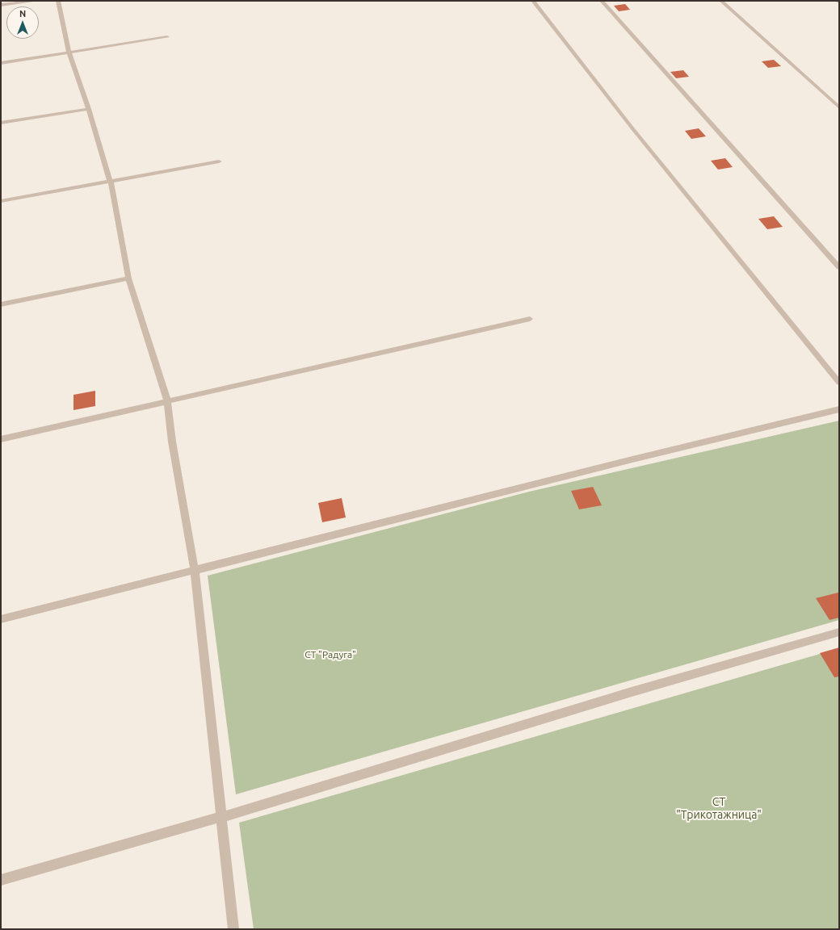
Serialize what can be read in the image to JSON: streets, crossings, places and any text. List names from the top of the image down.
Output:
{
  "parks": ["СТ \"Радуга\"", "СТ \"Трикотажница\""],
  "north": "top"
}
